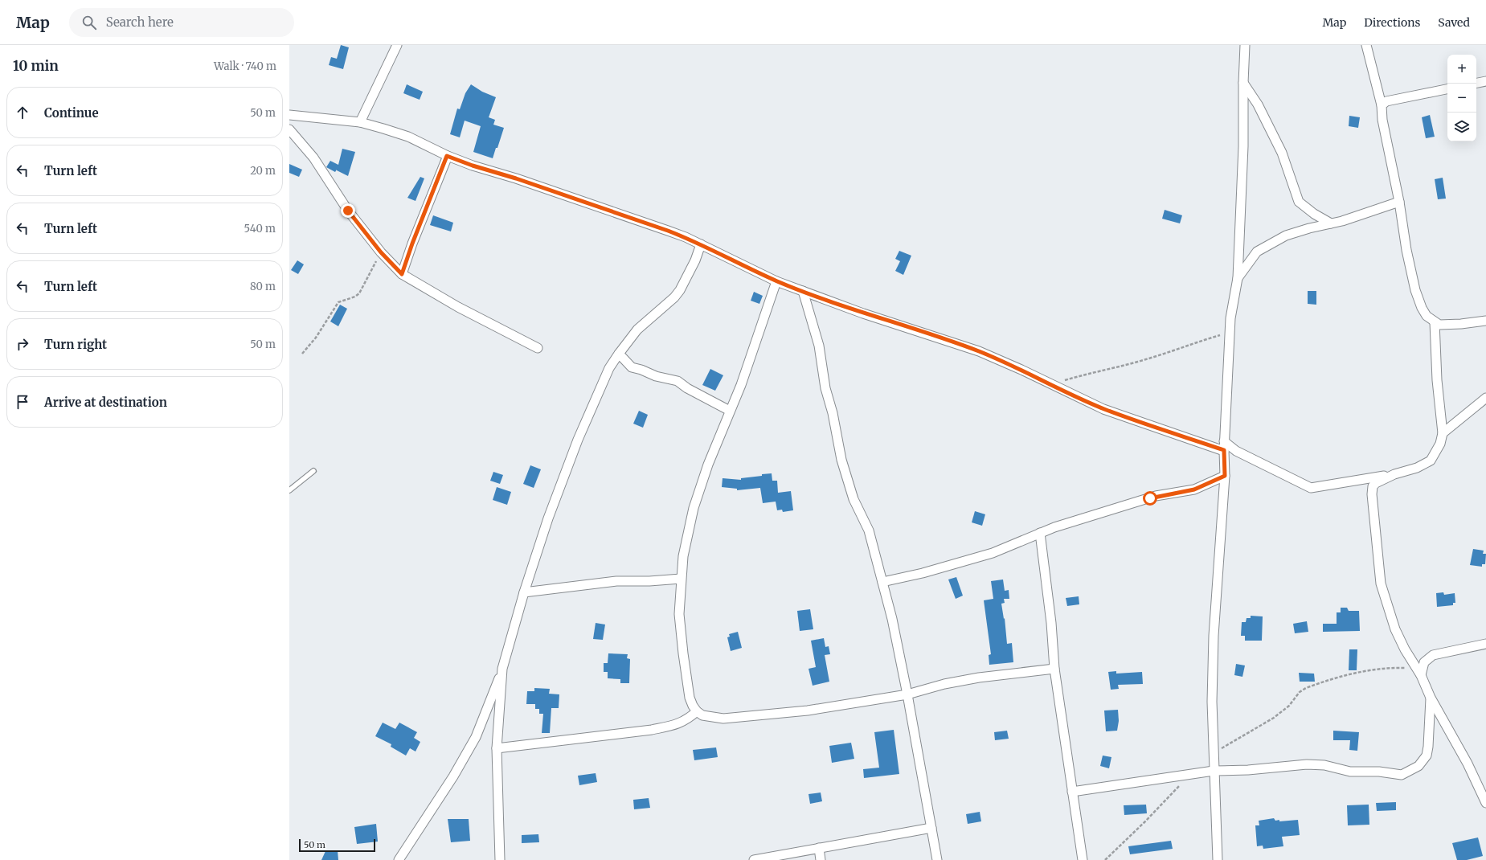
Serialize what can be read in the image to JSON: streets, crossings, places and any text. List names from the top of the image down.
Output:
{
  "scale_bar": "50 m",
  "page": {
    "header": "Map",
    "search": "Search here",
    "nav": ["Map", "Directions", "Saved"],
    "heading": ["10 min", "Walk · 740 m"],
    "map_buttons": ["+", "−"],
    "list": [
      ["Continue", "50 m"],
      ["Turn left", "20 m"],
      ["Turn left", "540 m"],
      ["Turn left", "80 m"],
      ["Turn right", "50 m"],
      "Arrive at destination"
    ],
    "scale": "50 m"
  }
}
